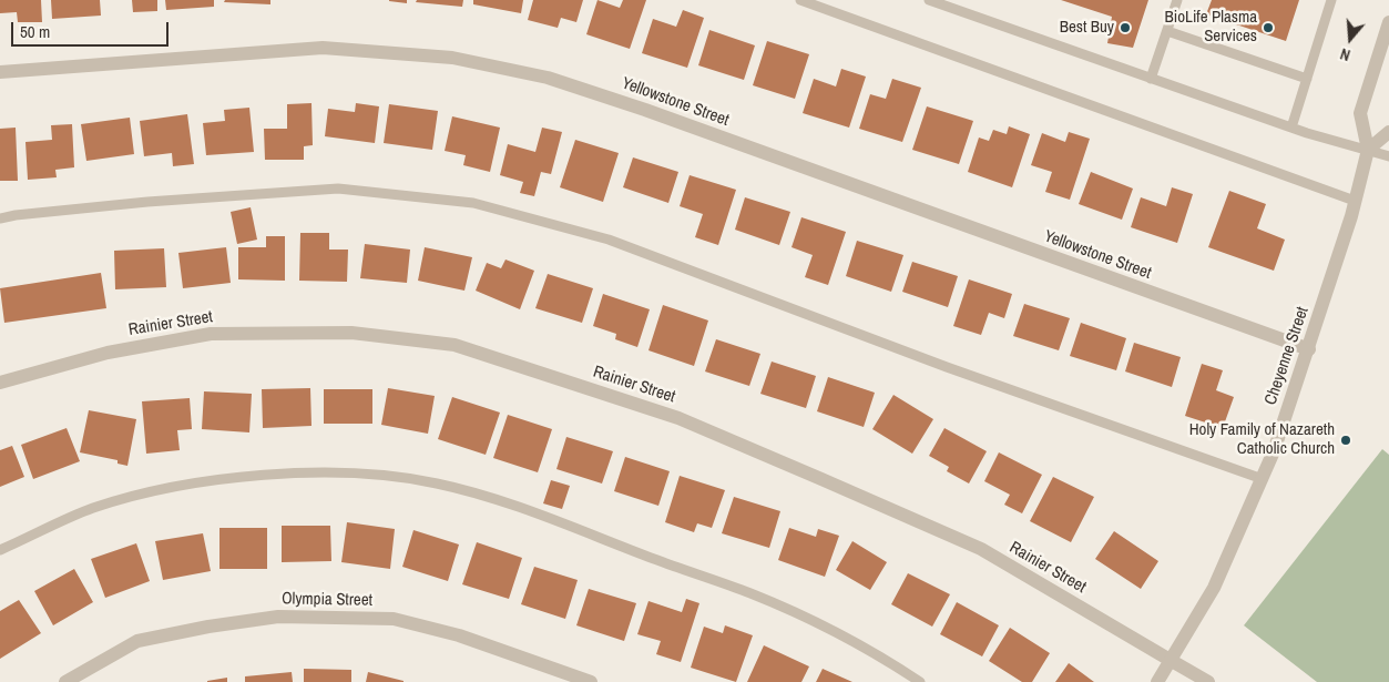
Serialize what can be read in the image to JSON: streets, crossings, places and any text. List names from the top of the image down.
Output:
{
  "streets": {
    "street": [
      "Yellowstone Street",
      "Rainier Street",
      "Cheyenne Street",
      "Olympia Street"
    ]
  },
  "crossings": [
    ["Yellowstone Street", "Cheyenne Street"],
    ["Rainier Street", "Cheyenne Street"]
  ],
  "places": ["Best Buy", "BioLife Plasma Services", "Holy Family of Nazareth Catholic Church"],
  "scale_bar": "50 m",
  "north": "bottom"
}
